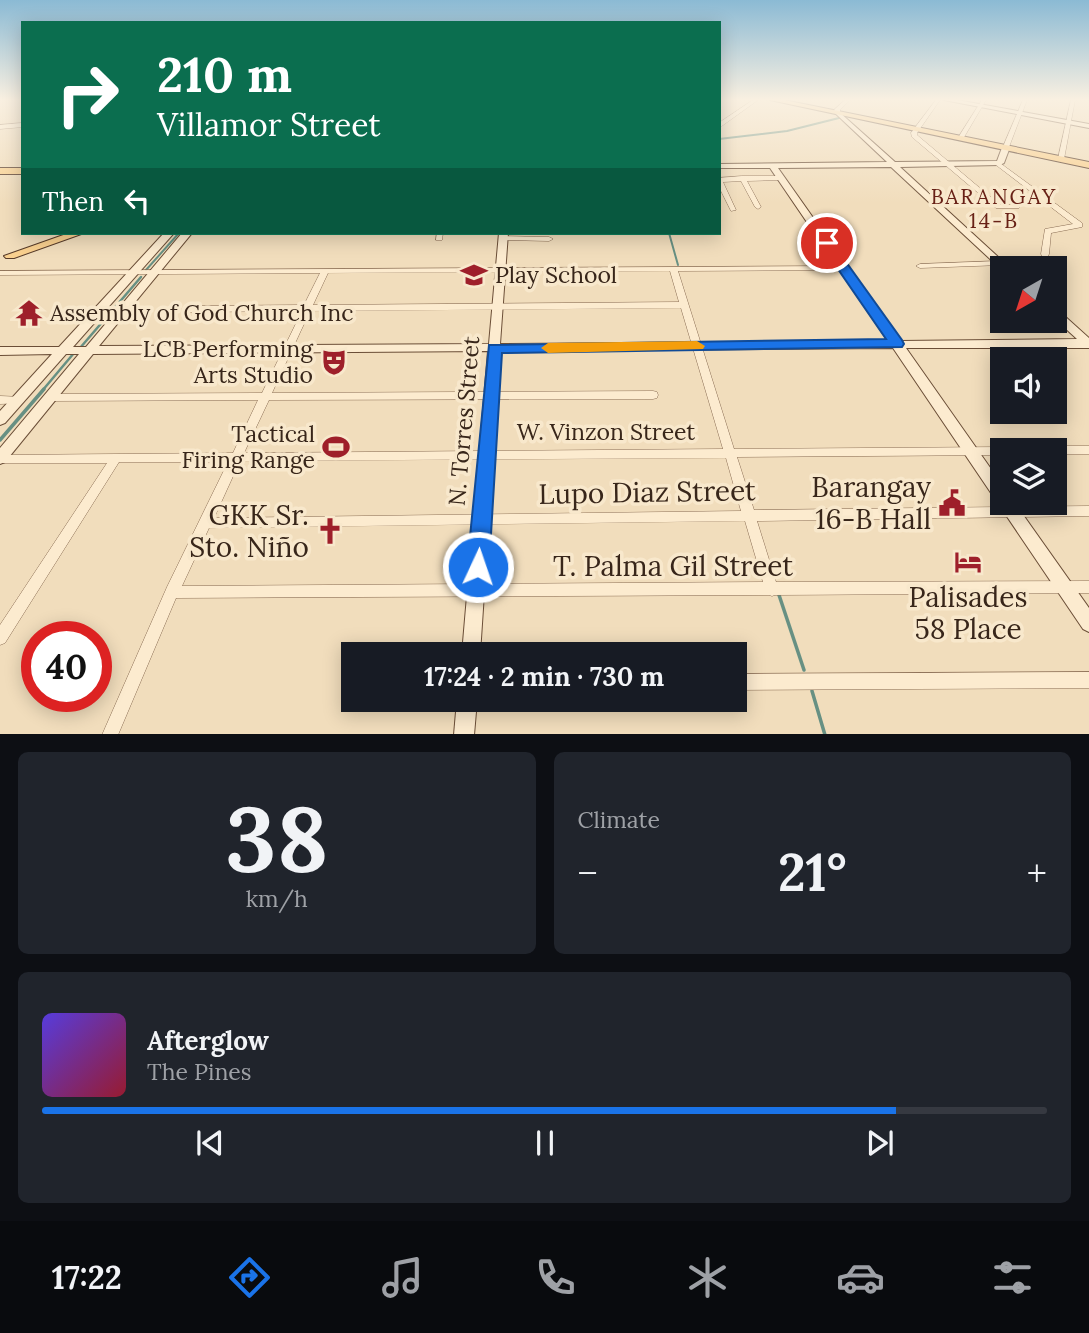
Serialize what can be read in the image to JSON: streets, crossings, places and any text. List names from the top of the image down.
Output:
{
  "streets": {
    "street": [
      "N. Torres Street",
      "W. Vinzon Street",
      "Lupo Diaz Street",
      "T. Palma Gil Street"
    ]
  },
  "crossings": [
    ["N. Torres Street", "W. Vinzon Street"],
    ["N. Torres Street", "Lupo Diaz Street"],
    ["N. Torres Street", "T. Palma Gil Street"]
  ],
  "districts": ["BARANGAY 14-B"],
  "places": {
    "school or university": ["Play School"],
    "temple": ["Assembly of God Church Inc"],
    "theatre": ["LCB Performing Arts Studio"],
    "sports": ["Tactical Firing Range"],
    "public building": ["Barangay 16-B Hall"],
    "church": ["GKK Sr. Sto. Niño"],
    "hotel": ["Palisades 58 Place"]
  },
  "north": "bottom left",
  "page": {
    "turn": ["210 m", "Villamor Street"],
    "then": "Then",
    "limit": "40",
    "trip": "17:24 · 2 min · 730 m",
    "tile": [
      ["38", "km/h"],
      "Climate"
    ],
    "heat": ["−", "21°", "+"],
    "song": ["Afterglow", "The Pines"],
    "tabs": "17:22"
  }
}
